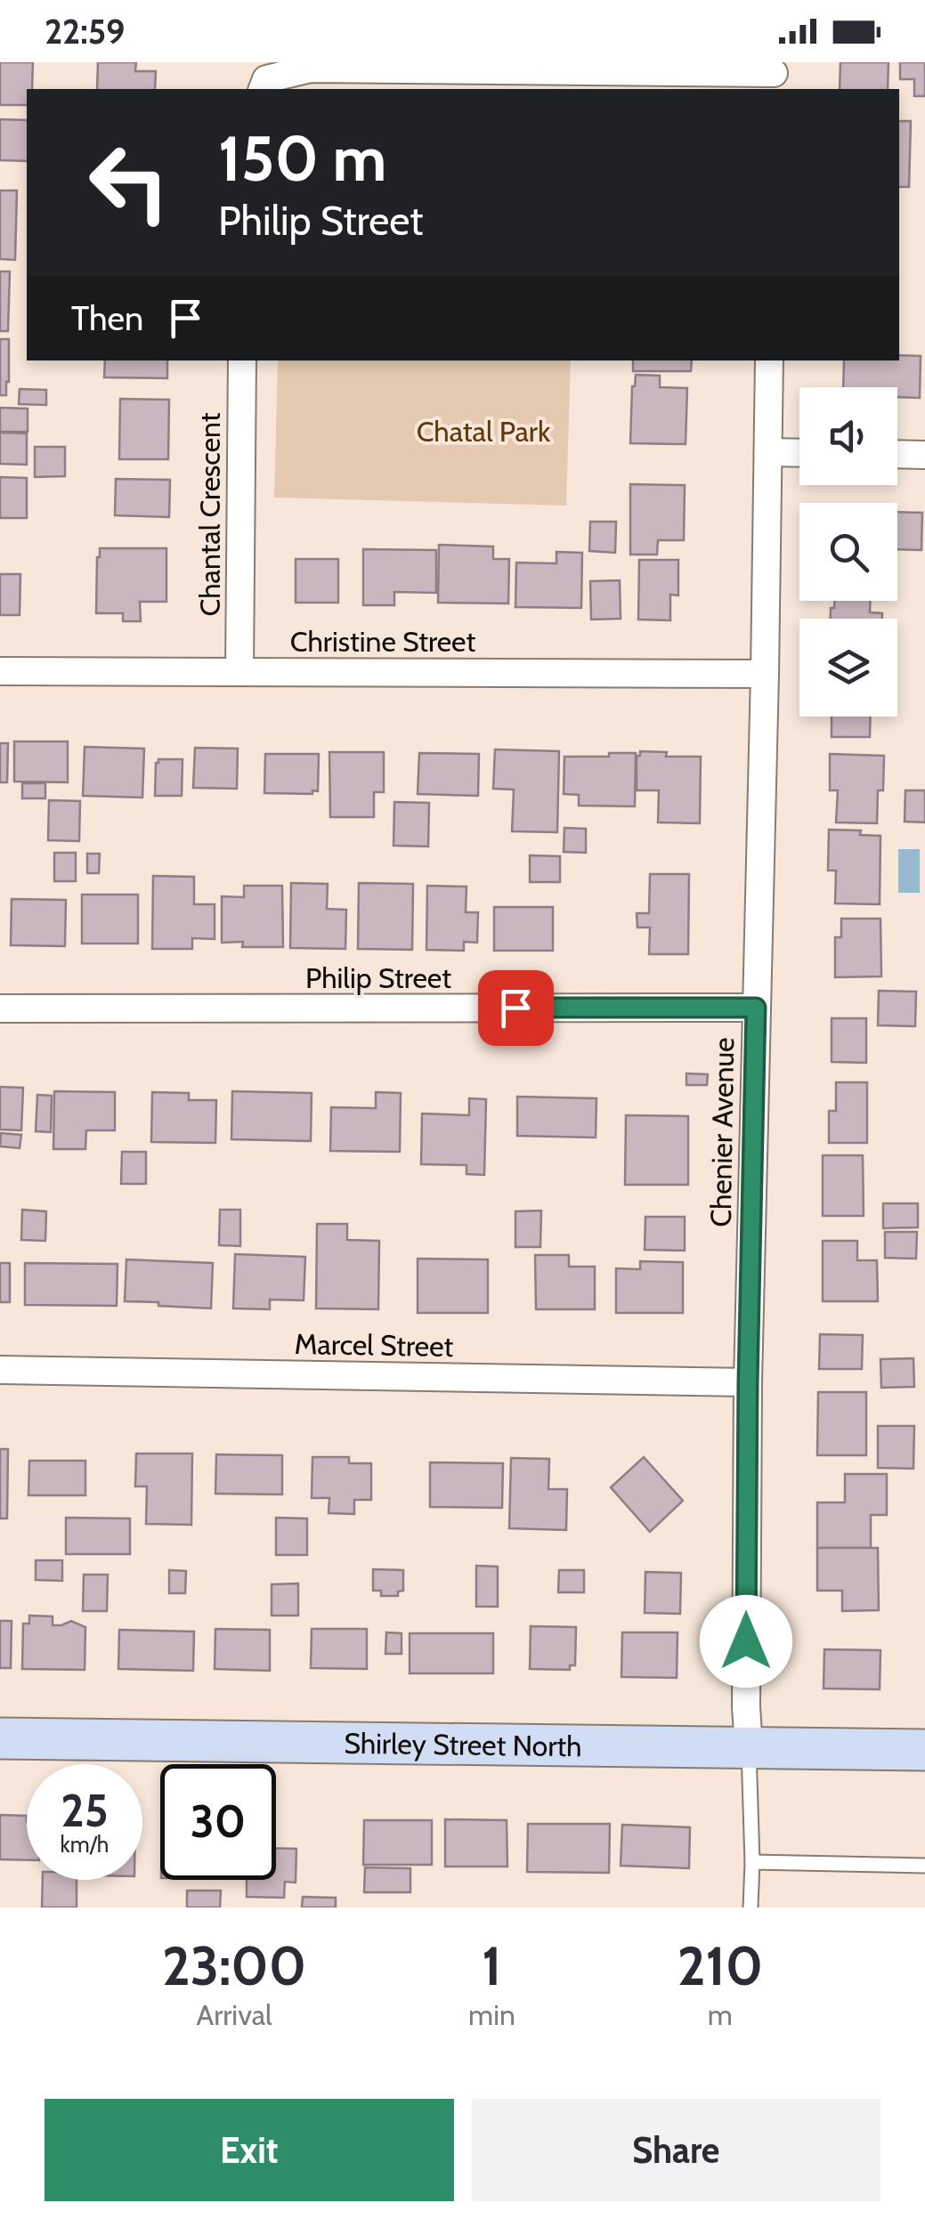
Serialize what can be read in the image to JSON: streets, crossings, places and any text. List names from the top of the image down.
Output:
{
  "streets": {
    "main road": ["Shirley Street North"],
    "street": [
      "Chantal Crescent",
      "Christine Street",
      "Philip Street",
      "Chenier Avenue",
      "Marcel Street"
    ]
  },
  "crossings": [
    ["Chantal Crescent", "Christine Street"],
    ["Christine Street", "Chenier Avenue"],
    ["Philip Street", "Chenier Avenue"],
    ["Chenier Avenue", "Marcel Street"],
    ["Chenier Avenue", "Shirley Street North"]
  ],
  "parks": ["Chatal Park"],
  "page": {
    "status": "22:59",
    "turn": ["150 m", "Philip Street"],
    "then": "Then",
    "speed": "25 km/h",
    "limit": "30",
    "eta": [
      "23:00",
      "Arrival",
      "1",
      "min",
      "210",
      "m"
    ],
    "buttons": ["Exit", "Share"]
  }
}
